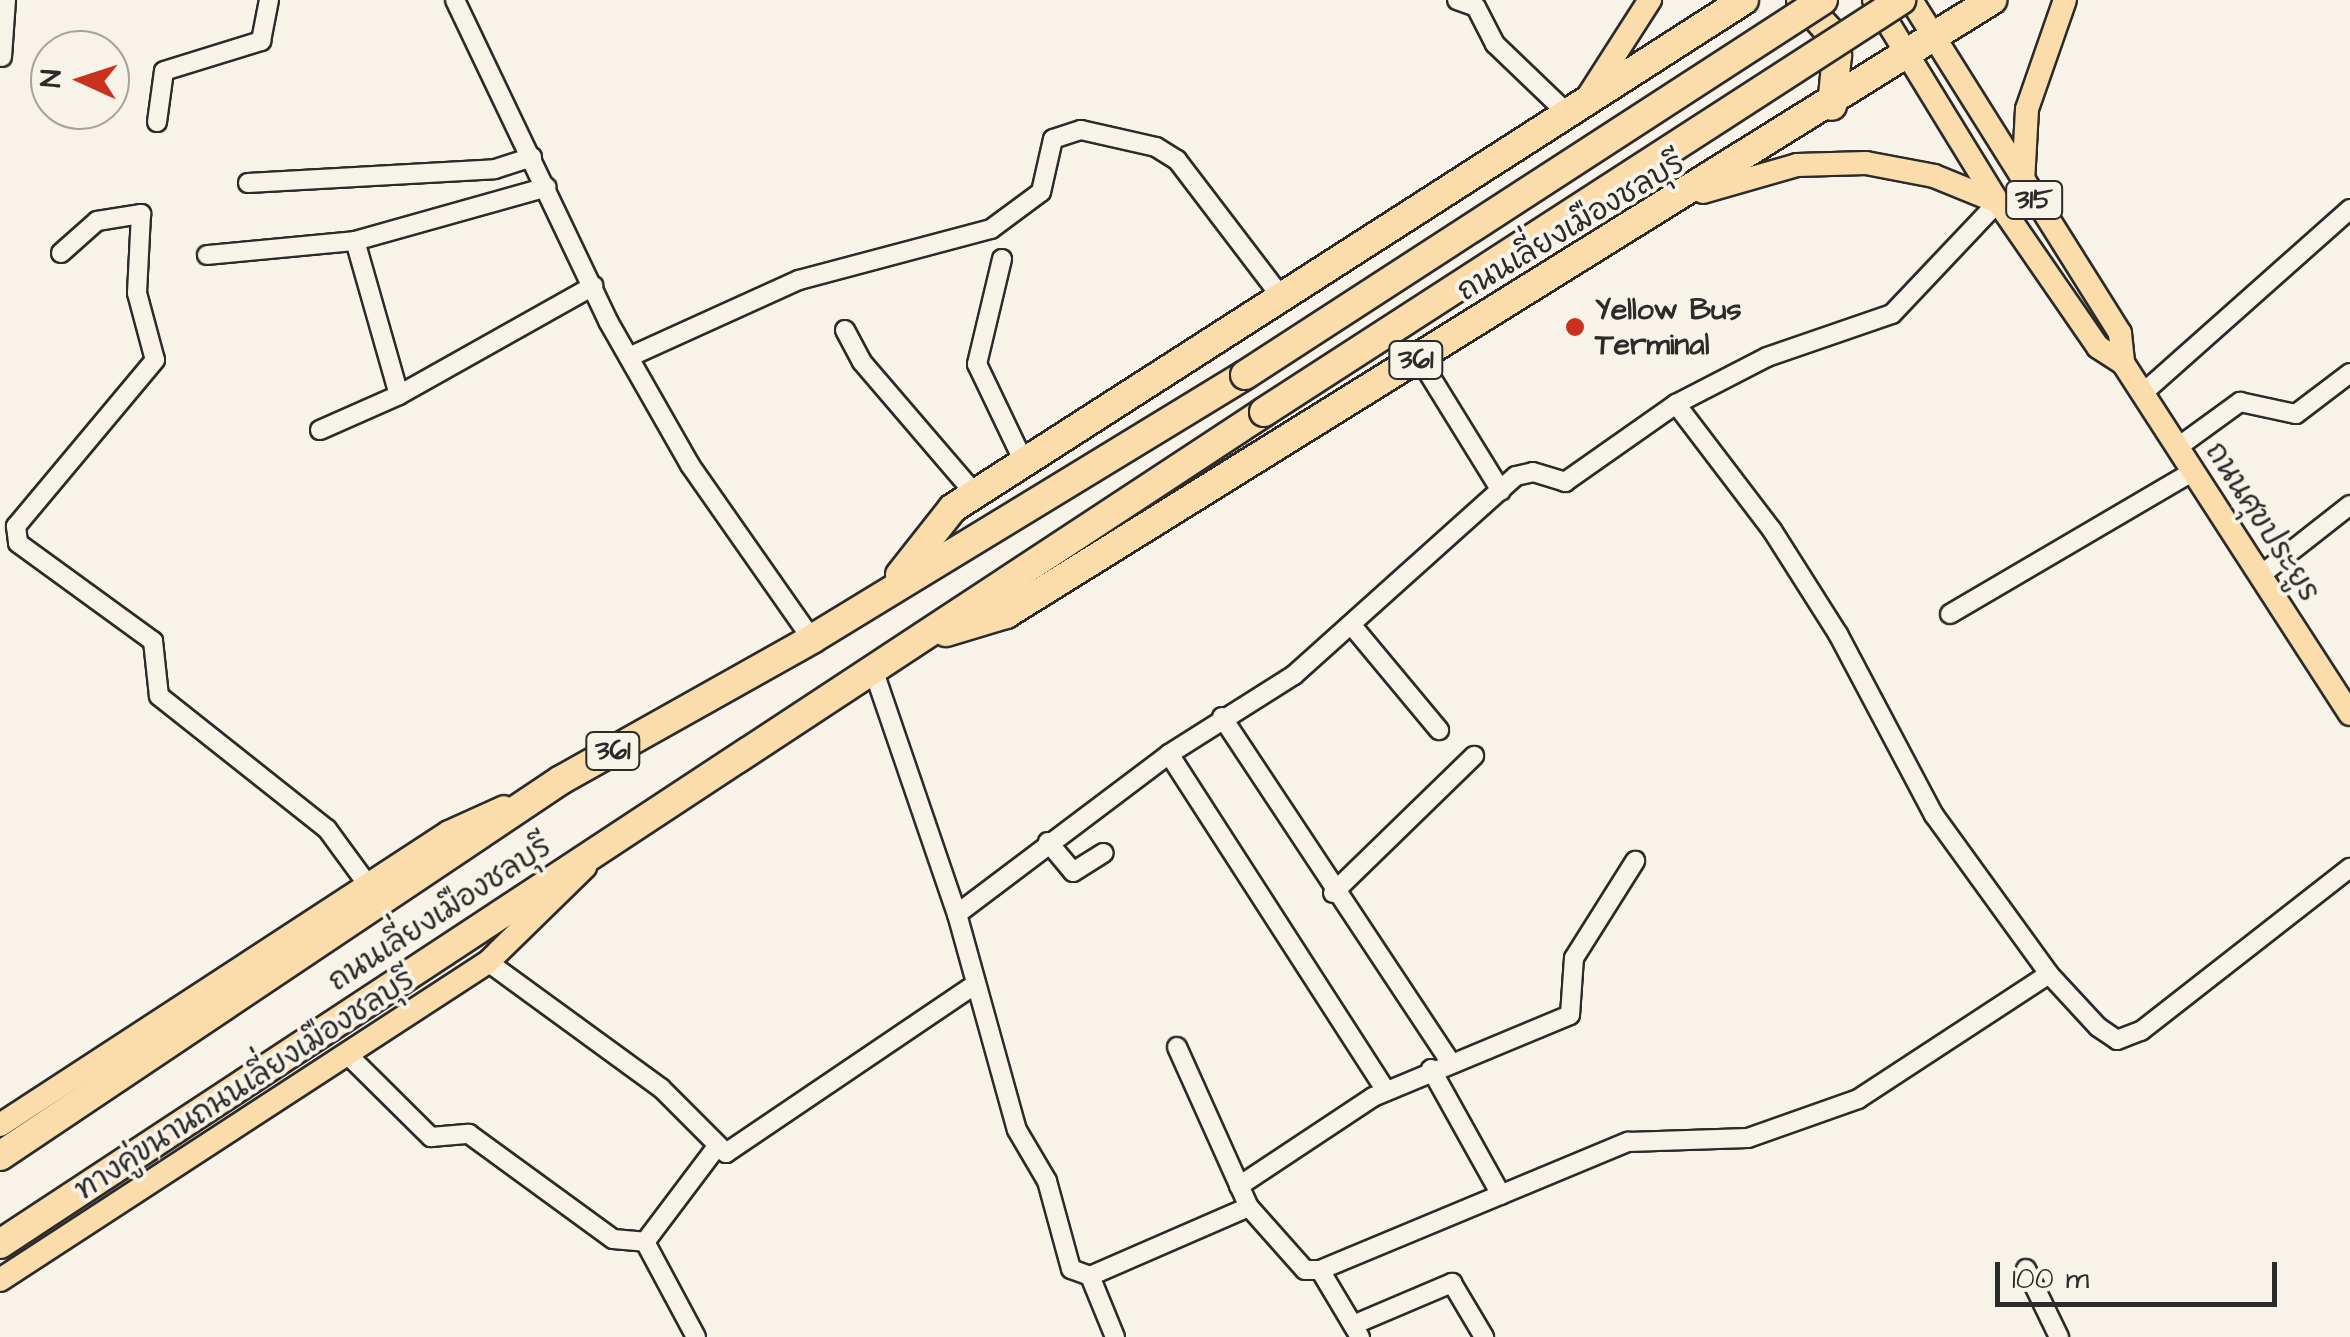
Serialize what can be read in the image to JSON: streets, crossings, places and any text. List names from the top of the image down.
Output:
{
  "streets": {
    "highway": ["ถนนเลี่ยงเมืองชลบุรี", "361"],
    "main road": ["315", "ถนนศุขประยูร", "ทางคู่ขนานถนนเลี่ยงเมืองชลบุรี"]
  },
  "crossings": [
    ["ถนนเลี่ยงเมืองชลบุรี", "361"],
    ["ถนนเลี่ยงเมืองชลบุรี", "ถนนศุขประยูร"],
    ["ถนนเลี่ยงเมืองชลบุรี", "ทางคู่ขนานถนนเลี่ยงเมืองชลบุรี"]
  ],
  "places": ["Yellow Bus Terminal"],
  "scale_bar": "100 m",
  "north": "left"
}
